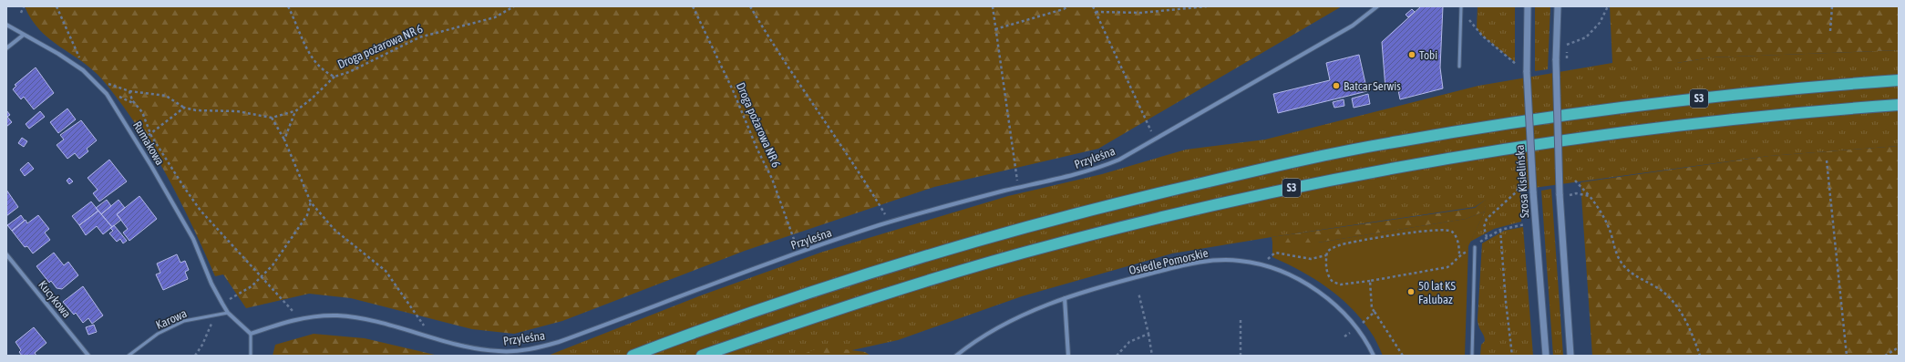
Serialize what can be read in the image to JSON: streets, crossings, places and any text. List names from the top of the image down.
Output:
{
  "streets": {
    "highway": ["S3"],
    "street": [
      "Rumakowa",
      "Przyleśna",
      "Szosa Kisielińska",
      "Osiedle Pomorskie",
      "Kucykowa"
    ],
    "lane": ["Karowa"],
    "path": ["Droga pożarowa NR 6"]
  },
  "crossings": [
    ["Droga pożarowa NR 6", "Przyleśna"],
    ["Rumakowa", "Karowa"]
  ],
  "places": ["Tobi", "Batcar Serwis", "50 lat KS Falubaz"]
}
